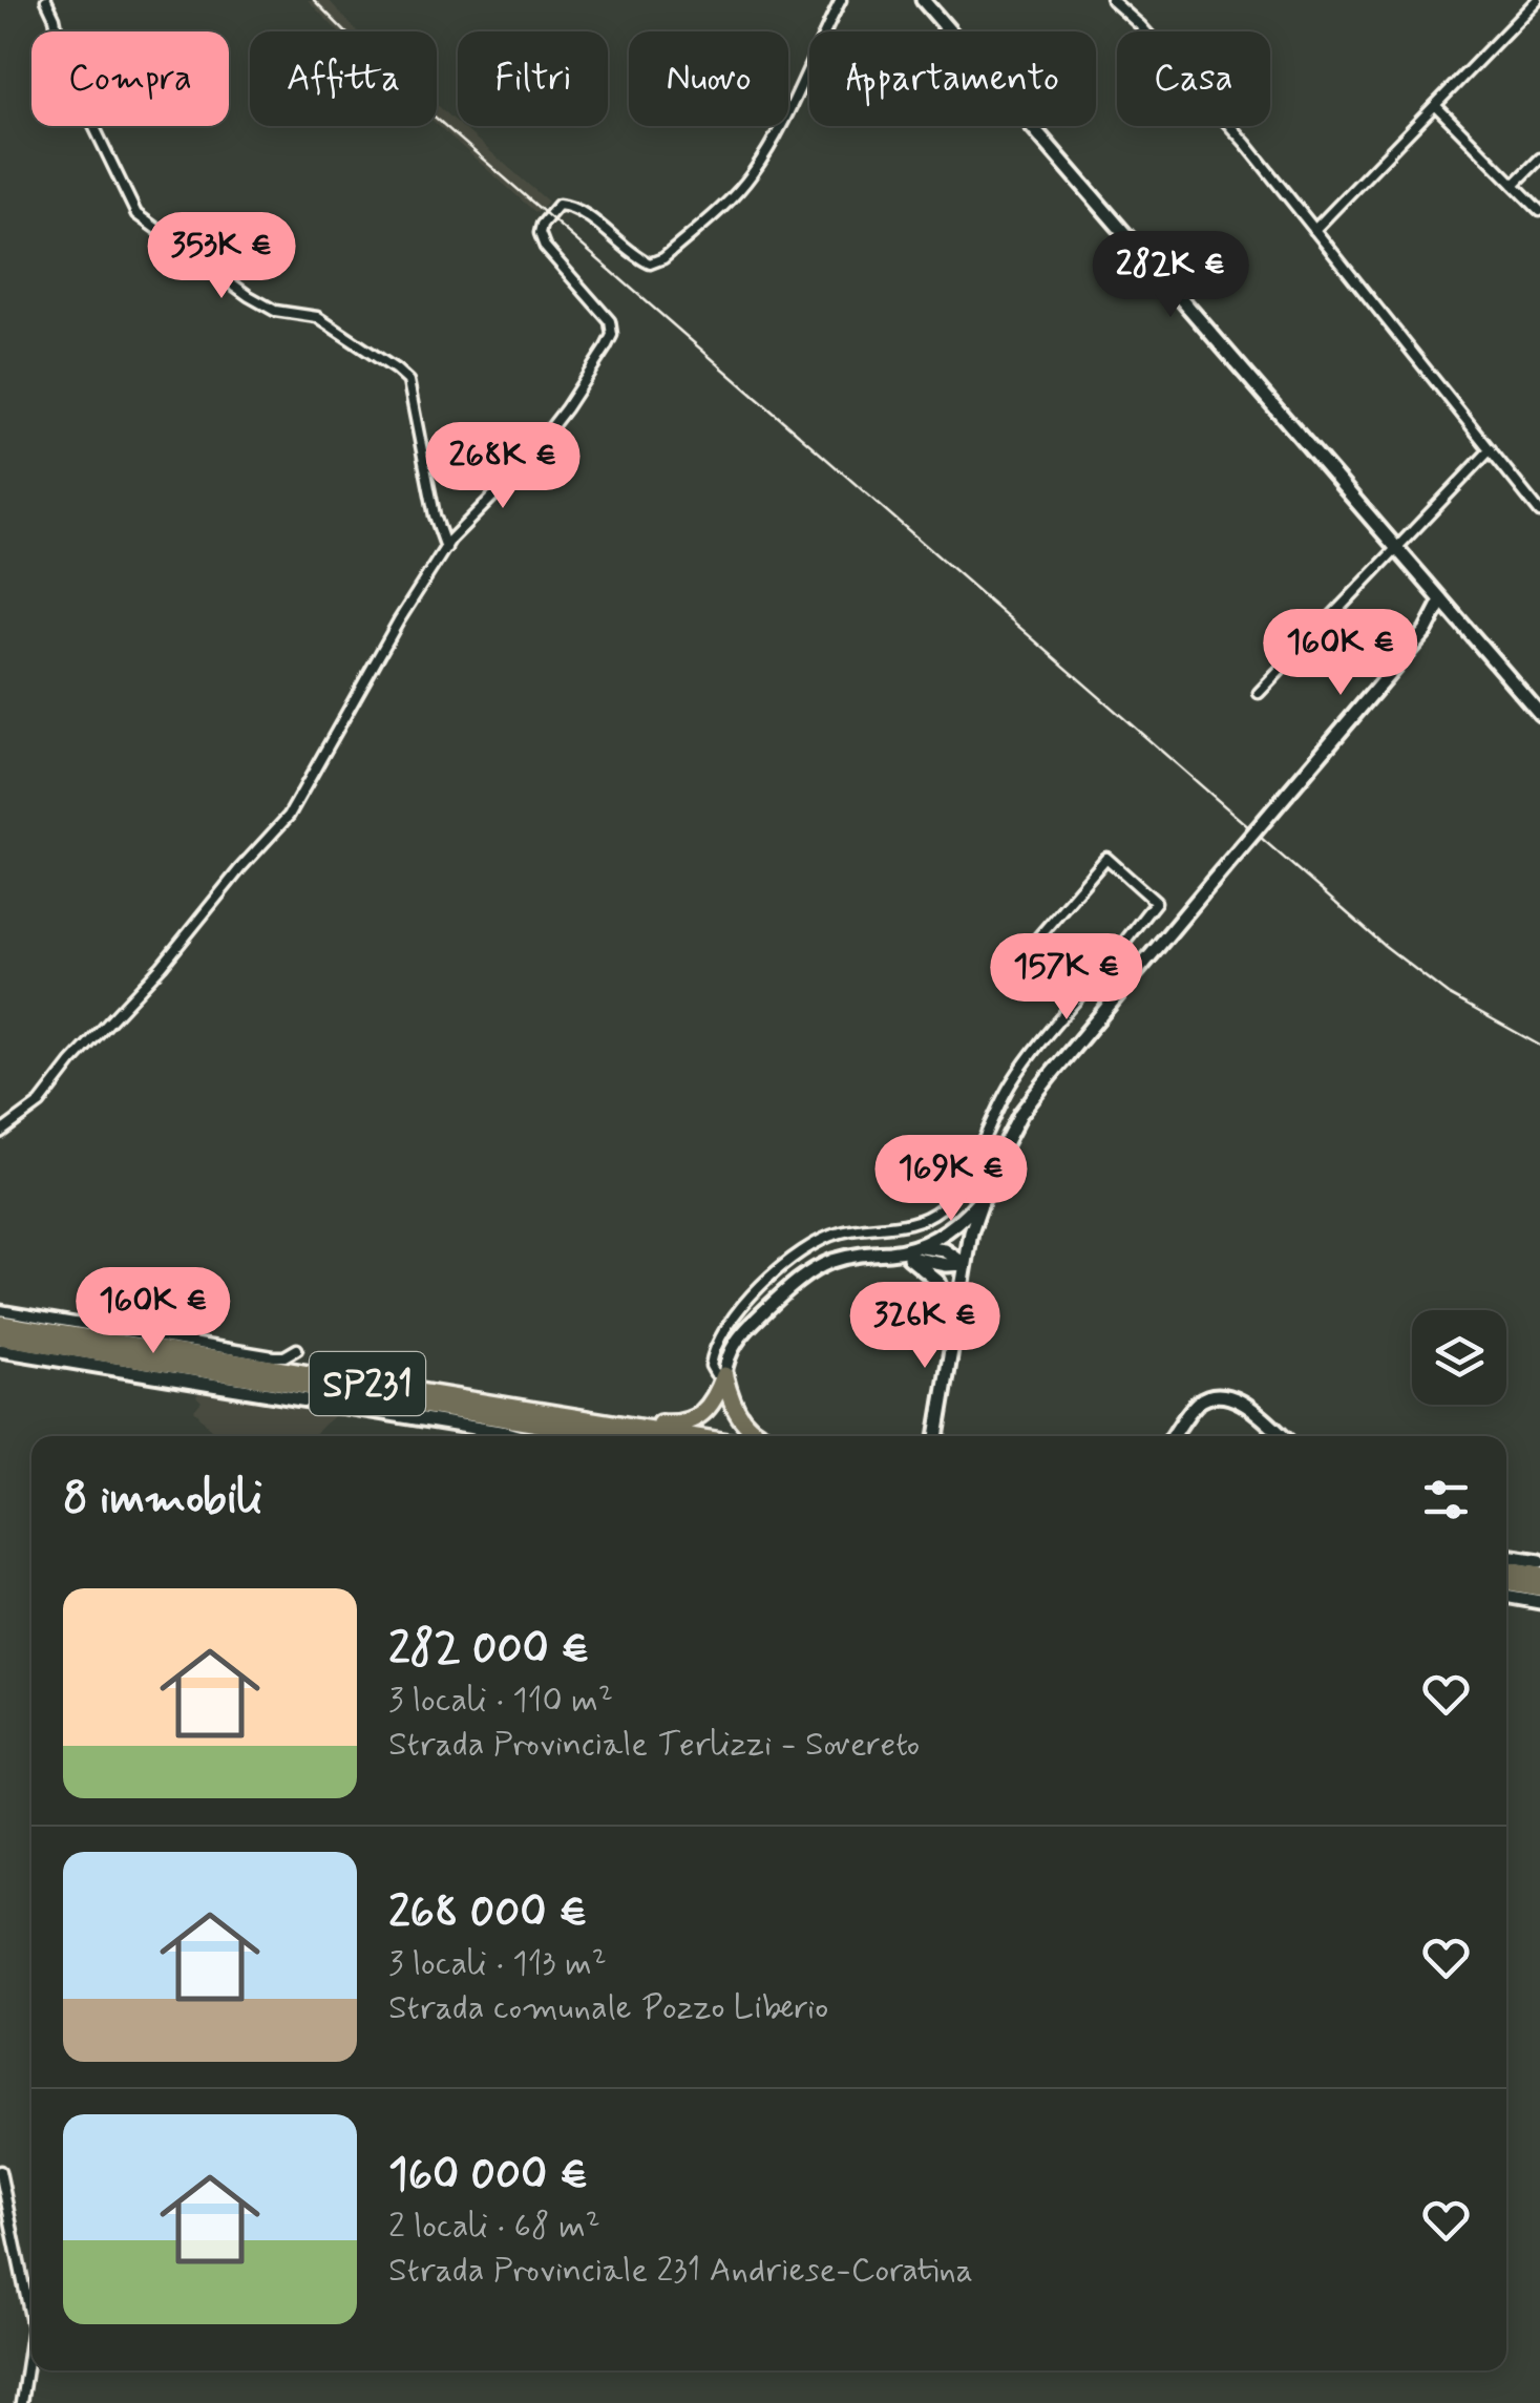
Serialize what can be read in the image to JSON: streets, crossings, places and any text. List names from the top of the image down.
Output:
{
  "streets": {
    "highway": ["SP231"]
  },
  "page": {
    "chip": [
      "Compra",
      "Affitta",
      "Filtri",
      "Nuovo",
      "Appartamento",
      "Casa"
    ],
    "price": [
      "353K €",
      "282K €",
      "268K €",
      "160K €",
      "157K €",
      "169K €",
      "160K €",
      "326K €"
    ],
    "heading": "8 immobili",
    "list": [
      {
        "name": "282 000 €",
        "note": "3 locali · 110 m² · Strada Provinciale Terlizzi - Sovereto"
      },
      {
        "name": "268 000 €",
        "note": "3 locali · 113 m² · Strada comunale Pozzo Liberio"
      },
      {
        "name": "160 000 €",
        "note": "2 locali · 68 m² · Strada Provinciale 231 Andriese-Coratina"
      }
    ]
  }
}
